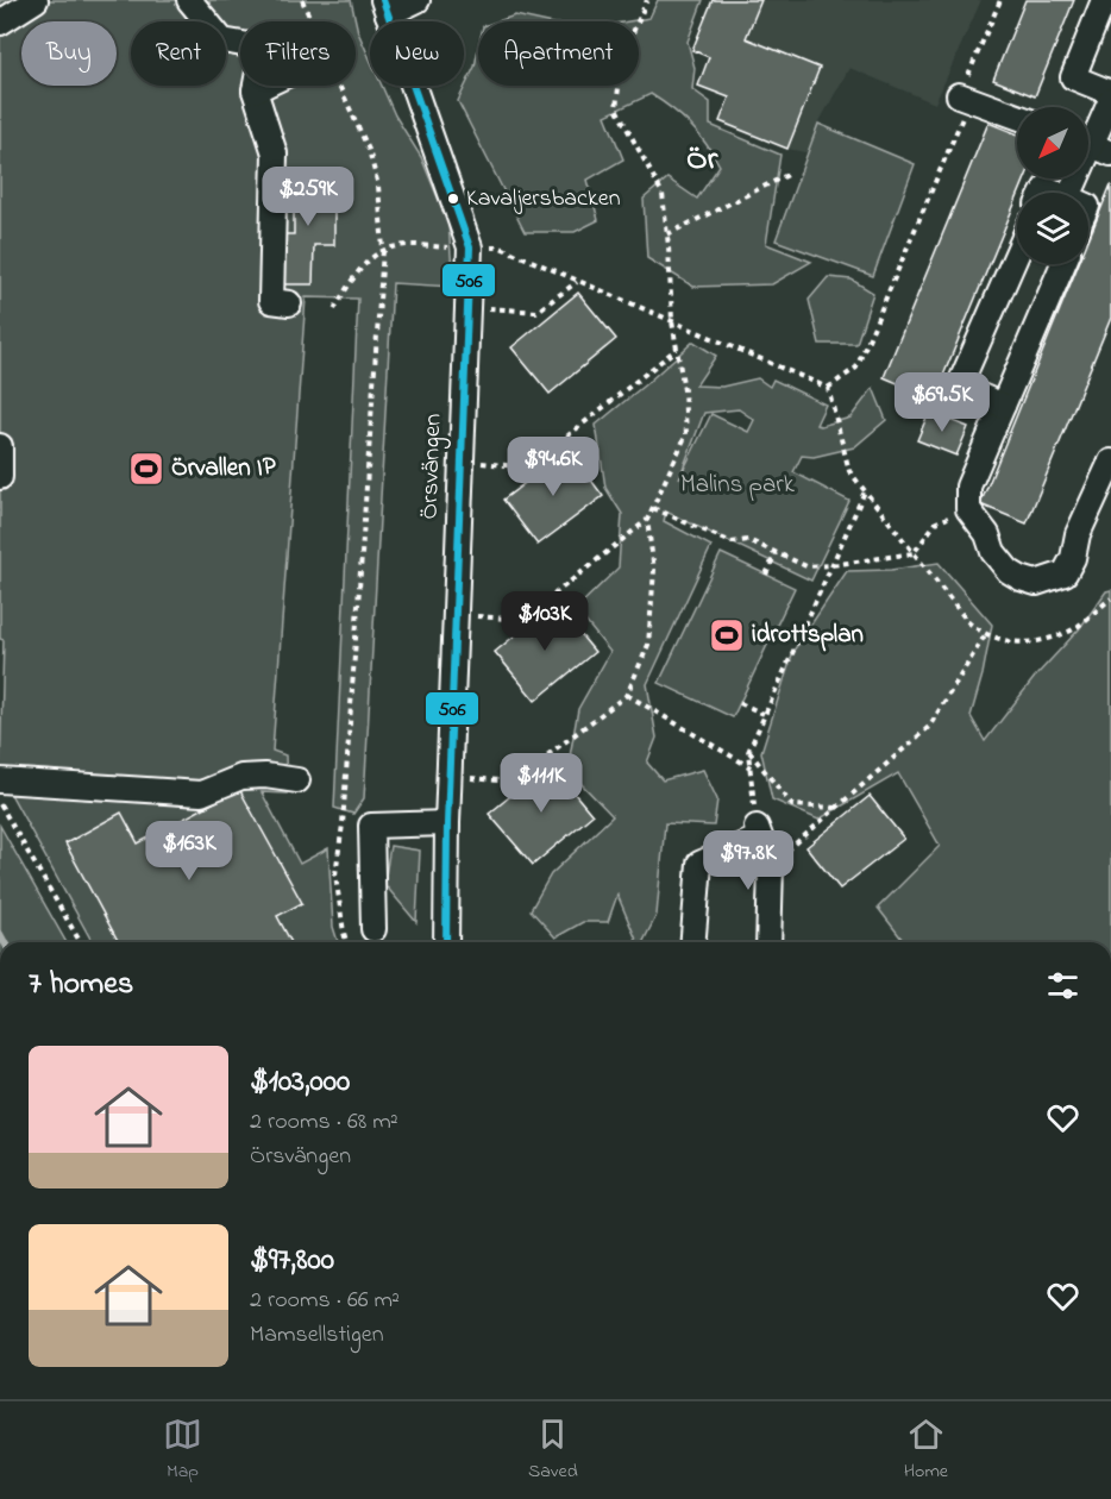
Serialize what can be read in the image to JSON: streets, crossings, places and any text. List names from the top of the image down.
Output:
{
  "streets": {
    "street": ["Örsvängen"]
  },
  "districts": ["Ör"],
  "parks": ["Malins park"],
  "places": {
    "other": ["Kavaljersbacken"],
    "sports": ["Örvallen IP", "idrottsplan"]
  },
  "lines": ["transit line 506"],
  "north": "bottom left",
  "page": {
    "chip": [
      "Buy",
      "Rent",
      "Filters",
      "New",
      "Apartment"
    ],
    "price": [
      "$259K",
      "$69.5K",
      "$94.6K",
      "$103K",
      "$111K",
      "$163K",
      "$97.8K"
    ],
    "heading": "7 homes",
    "list": [
      {
        "name": "$103,000",
        "note": "2 rooms · 68 m² · Örsvängen"
      },
      {
        "name": "$97,800",
        "note": "2 rooms · 66 m² · Mamsellstigen"
      }
    ],
    "tabs": ["Map", "Saved", "Home"]
  }
}
